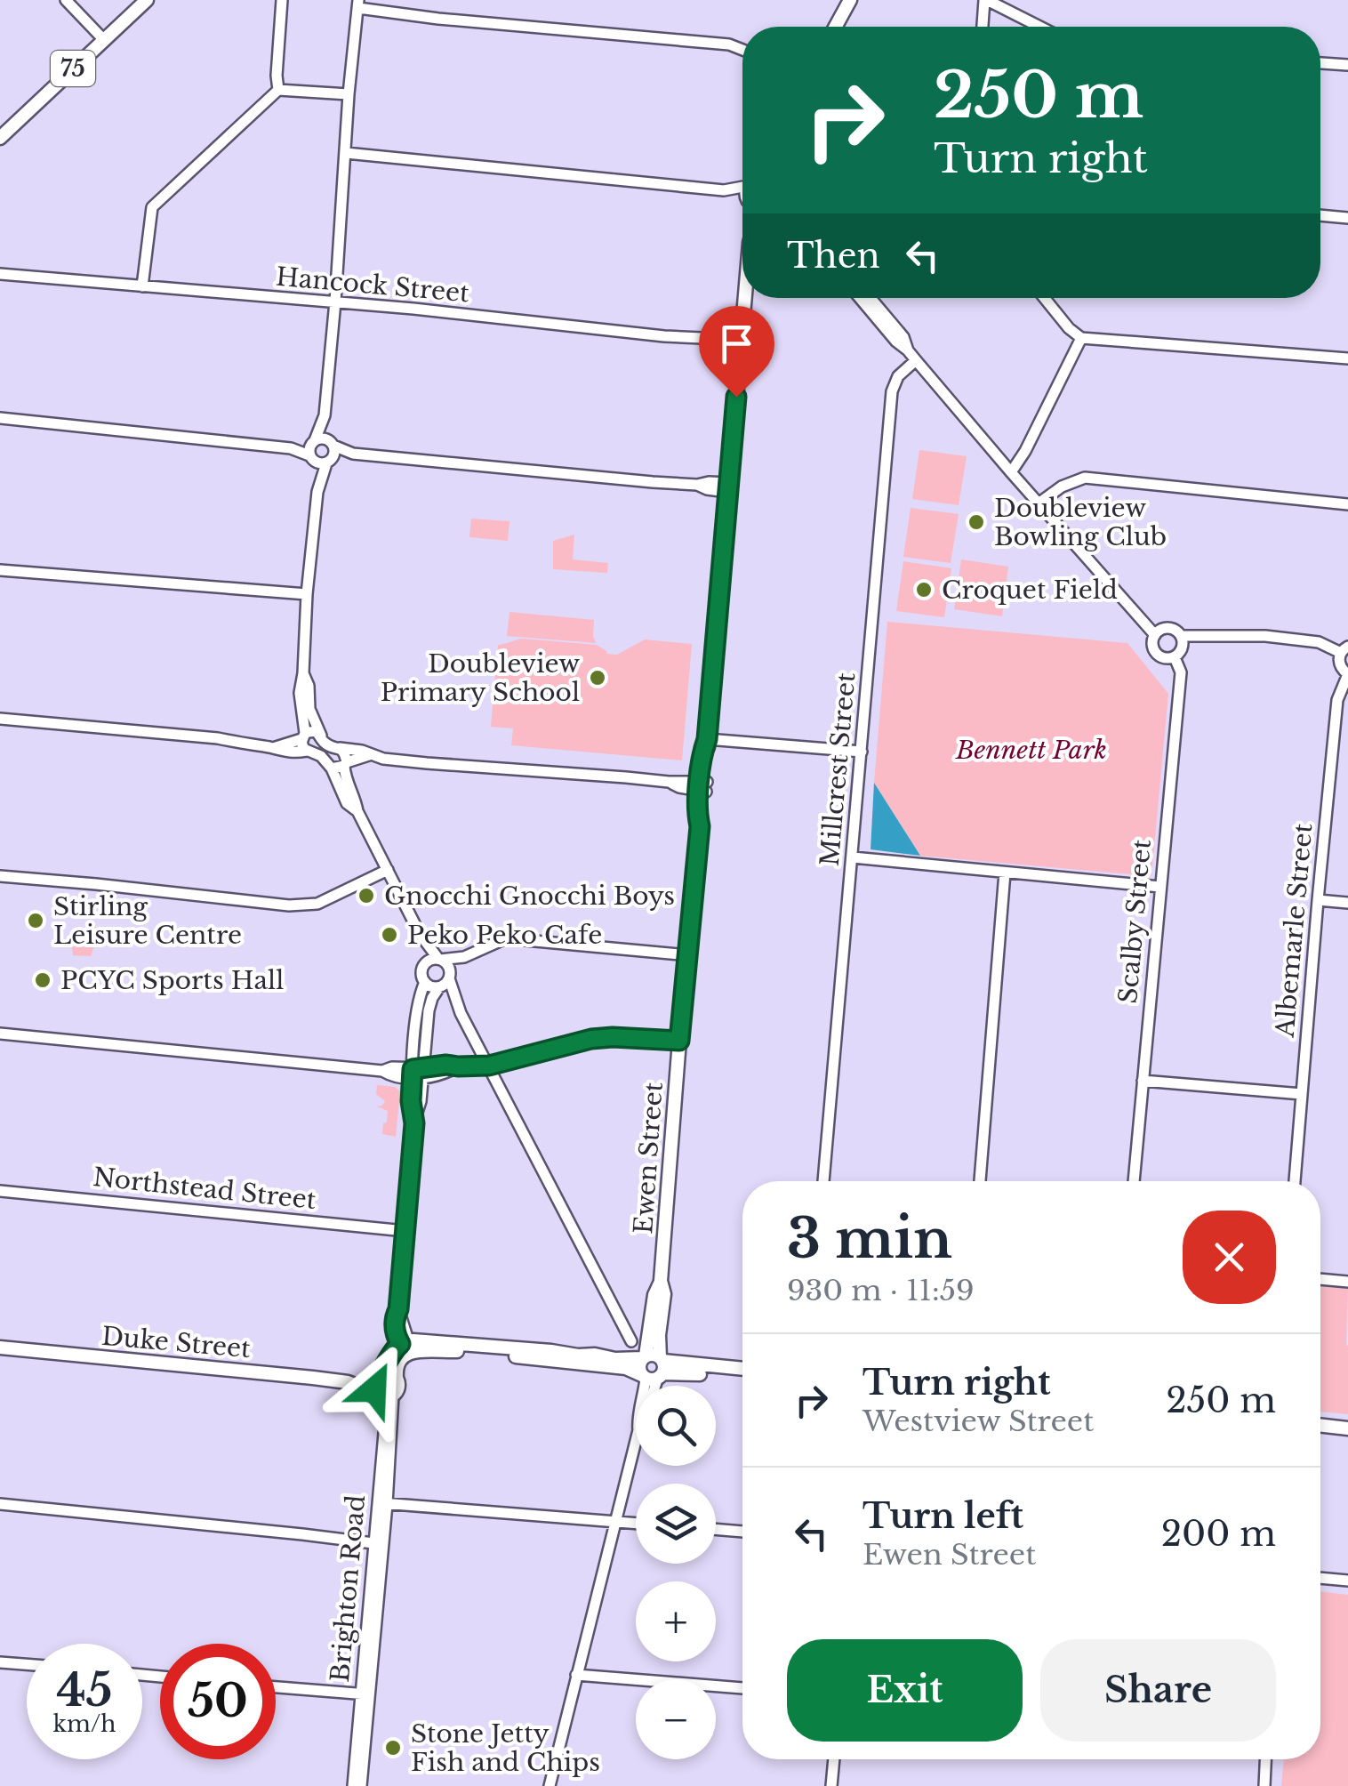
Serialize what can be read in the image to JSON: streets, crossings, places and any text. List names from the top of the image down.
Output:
{
  "streets": {
    "main road": ["75", "Ewen Street", "Duke Street"],
    "street": [
      "Hancock Street",
      "Millcrest Street",
      "Scalby Street",
      "Albemarle Street",
      "Northstead Street",
      "Brighton Road"
    ]
  },
  "crossings": [
    ["Hancock Street", "Ewen Street"],
    ["Duke Street", "Brighton Road"]
  ],
  "parks": ["Bennett Park"],
  "places": [
    "Doubleview Bowling Club",
    "Croquet Field",
    "Doubleview Primary School",
    "Gnocchi Gnocchi Boys",
    "Stirling Leisure Centre",
    "Peko Peko Cafe",
    "PCYC Sports Hall",
    "Stone Jetty Fish and Chips"
  ],
  "page": {
    "turn": ["250 m", "Turn right"],
    "then": "Then",
    "heading": ["3 min", "930 m · 11:59"],
    "list": [
      {
        "name": "Turn right",
        "note": "Westview Street",
        "value": "250 m"
      },
      {
        "name": "Turn left",
        "note": "Ewen Street",
        "value": "200 m"
      }
    ],
    "map_buttons": ["+", "−"],
    "buttons": ["Exit", "Share"],
    "speed": "45 km/h",
    "limit": "50"
  }
}
